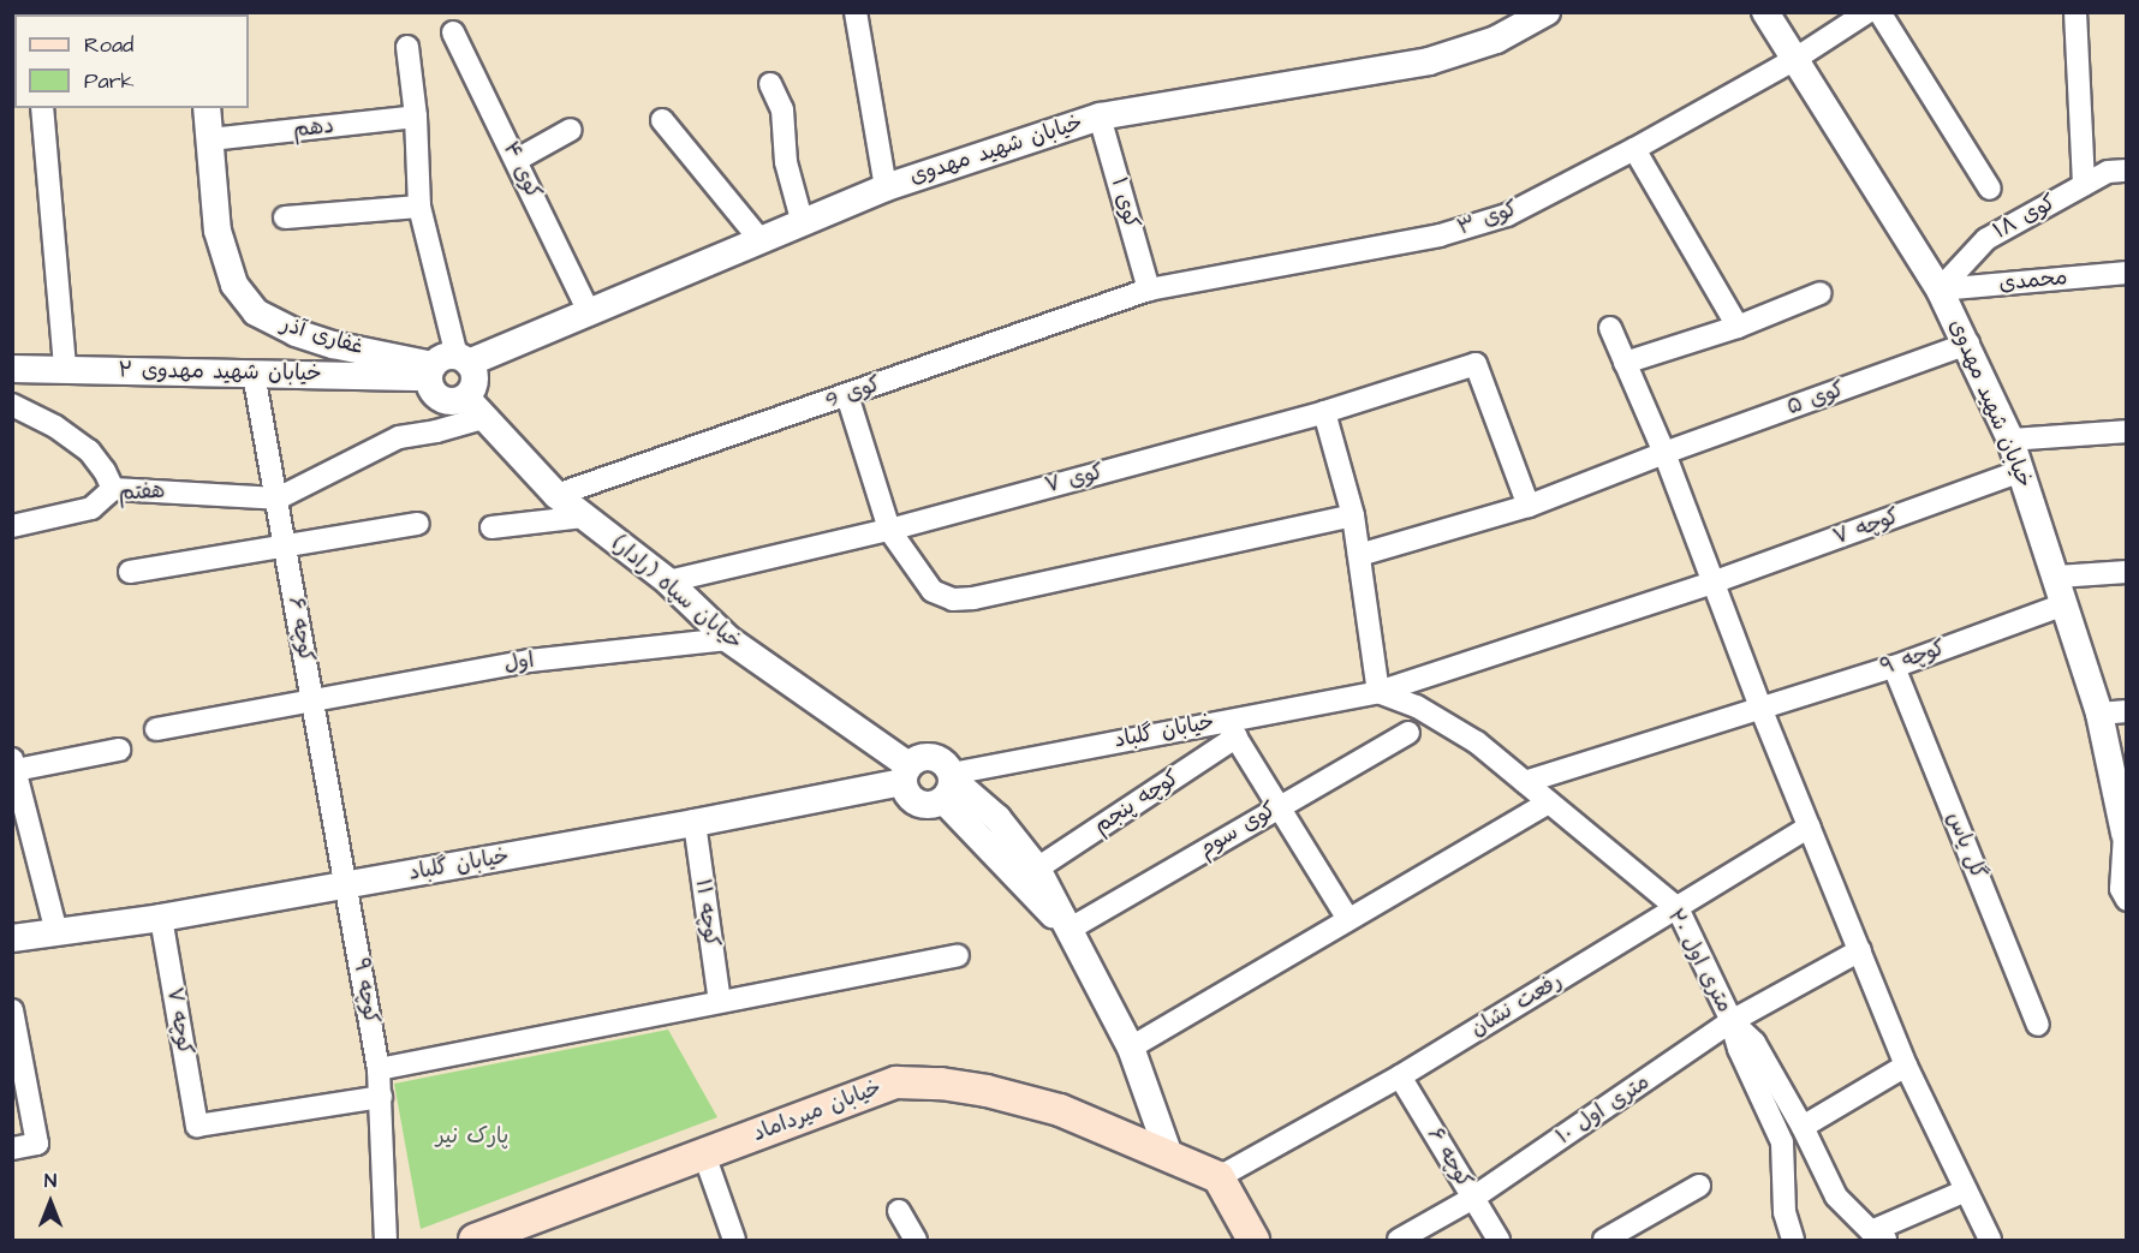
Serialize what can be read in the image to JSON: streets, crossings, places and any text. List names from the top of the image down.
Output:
{
  "streets": {
    "main road": ["خیابان میرداماد"],
    "street": [
      "دهم",
      "خیابان شهید مهدوی",
      "کوی ۴",
      "کوی ۱",
      "کوی ۱۸",
      "کوی ۳",
      "محمدی",
      "غفاری آذر",
      "خیابان شهید مهدوی ۲",
      "کوی 9",
      "کوی ۵",
      "کوی ۷",
      "هفتم",
      "کوچه ۷",
      "خیابان سپاه (رادار)",
      "کوچه ۶",
      "کوچه ۹",
      "اول",
      "خیابان گلباد",
      "کوچه پنجم",
      "کوی سوم",
      "گل یاس",
      "کوچه ۱۱",
      "۲۰ متری اول",
      "رفعت نشان",
      "۱۰ متری اول"
    ]
  },
  "crossings": [
    ["دهم", "غفاری آذر"],
    ["خیابان شهید مهدوی", "کوی ۴"],
    ["خیابان شهید مهدوی", "کوی ۱"],
    ["خیابان شهید مهدوی", "کوی ۱۸"],
    ["خیابان شهید مهدوی", "کوی ۳"],
    ["خیابان شهید مهدوی", "محمدی"],
    ["خیابان شهید مهدوی", "غفاری آذر"],
    ["خیابان شهید مهدوی", "خیابان شهید مهدوی ۲"],
    ["خیابان شهید مهدوی", "کوی ۵"],
    ["خیابان شهید مهدوی", "کوچه ۷"],
    ["خیابان شهید مهدوی", "کوچه ۹"],
    ["کوی ۱", "کوی ۳"],
    ["کوی ۱", "کوی 9"],
    ["کوی ۱۸", "محمدی"],
    ["کوی ۳", "کوی 9"],
    ["غفاری آذر", "خیابان شهید مهدوی ۲"],
    ["خیابان شهید مهدوی ۲", "کوچه ۶"],
    ["کوی 9", "خیابان سپاه (رادار)"],
    ["کوی ۵", "کوی ۷"],
    ["کوی ۷", "خیابان سپاه (رادار)"],
    ["هفتم", "کوچه ۶"],
    ["کوچه ۷", "کوچه ۹"],
    ["کوچه ۷", "خیابان گلباد"],
    ["کوچه ۷", "۲۰ متری اول"],
    ["خیابان سپاه (رادار)", "اول"],
    ["خیابان سپاه (رادار)", "خیابان گلباد"],
    ["کوچه ۶", "کوچه ۹"],
    ["کوچه ۶", "اول"],
    ["کوچه ۶", "خیابان گلباد"],
    ["کوچه ۶", "رفعت نشان"],
    ["کوچه ۶", "۱۰ متری اول"],
    ["کوچه ۹", "خیابان گلباد"],
    ["کوچه ۹", "گل یاس"],
    ["کوچه ۹", "۲۰ متری اول"],
    ["خیابان گلباد", "کوچه پنجم"],
    ["خیابان گلباد", "کوچه ۱۱"],
    ["خیابان گلباد", "۲۰ متری اول"],
    ["۲۰ متری اول", "رفعت نشان"],
    ["۲۰ متری اول", "۱۰ متری اول"],
    ["رفعت نشان", "خیابان میرداماد"]
  ],
  "parks": ["پارک نیر"],
  "legend": ["Road", "Park"],
  "north": "top"
}
